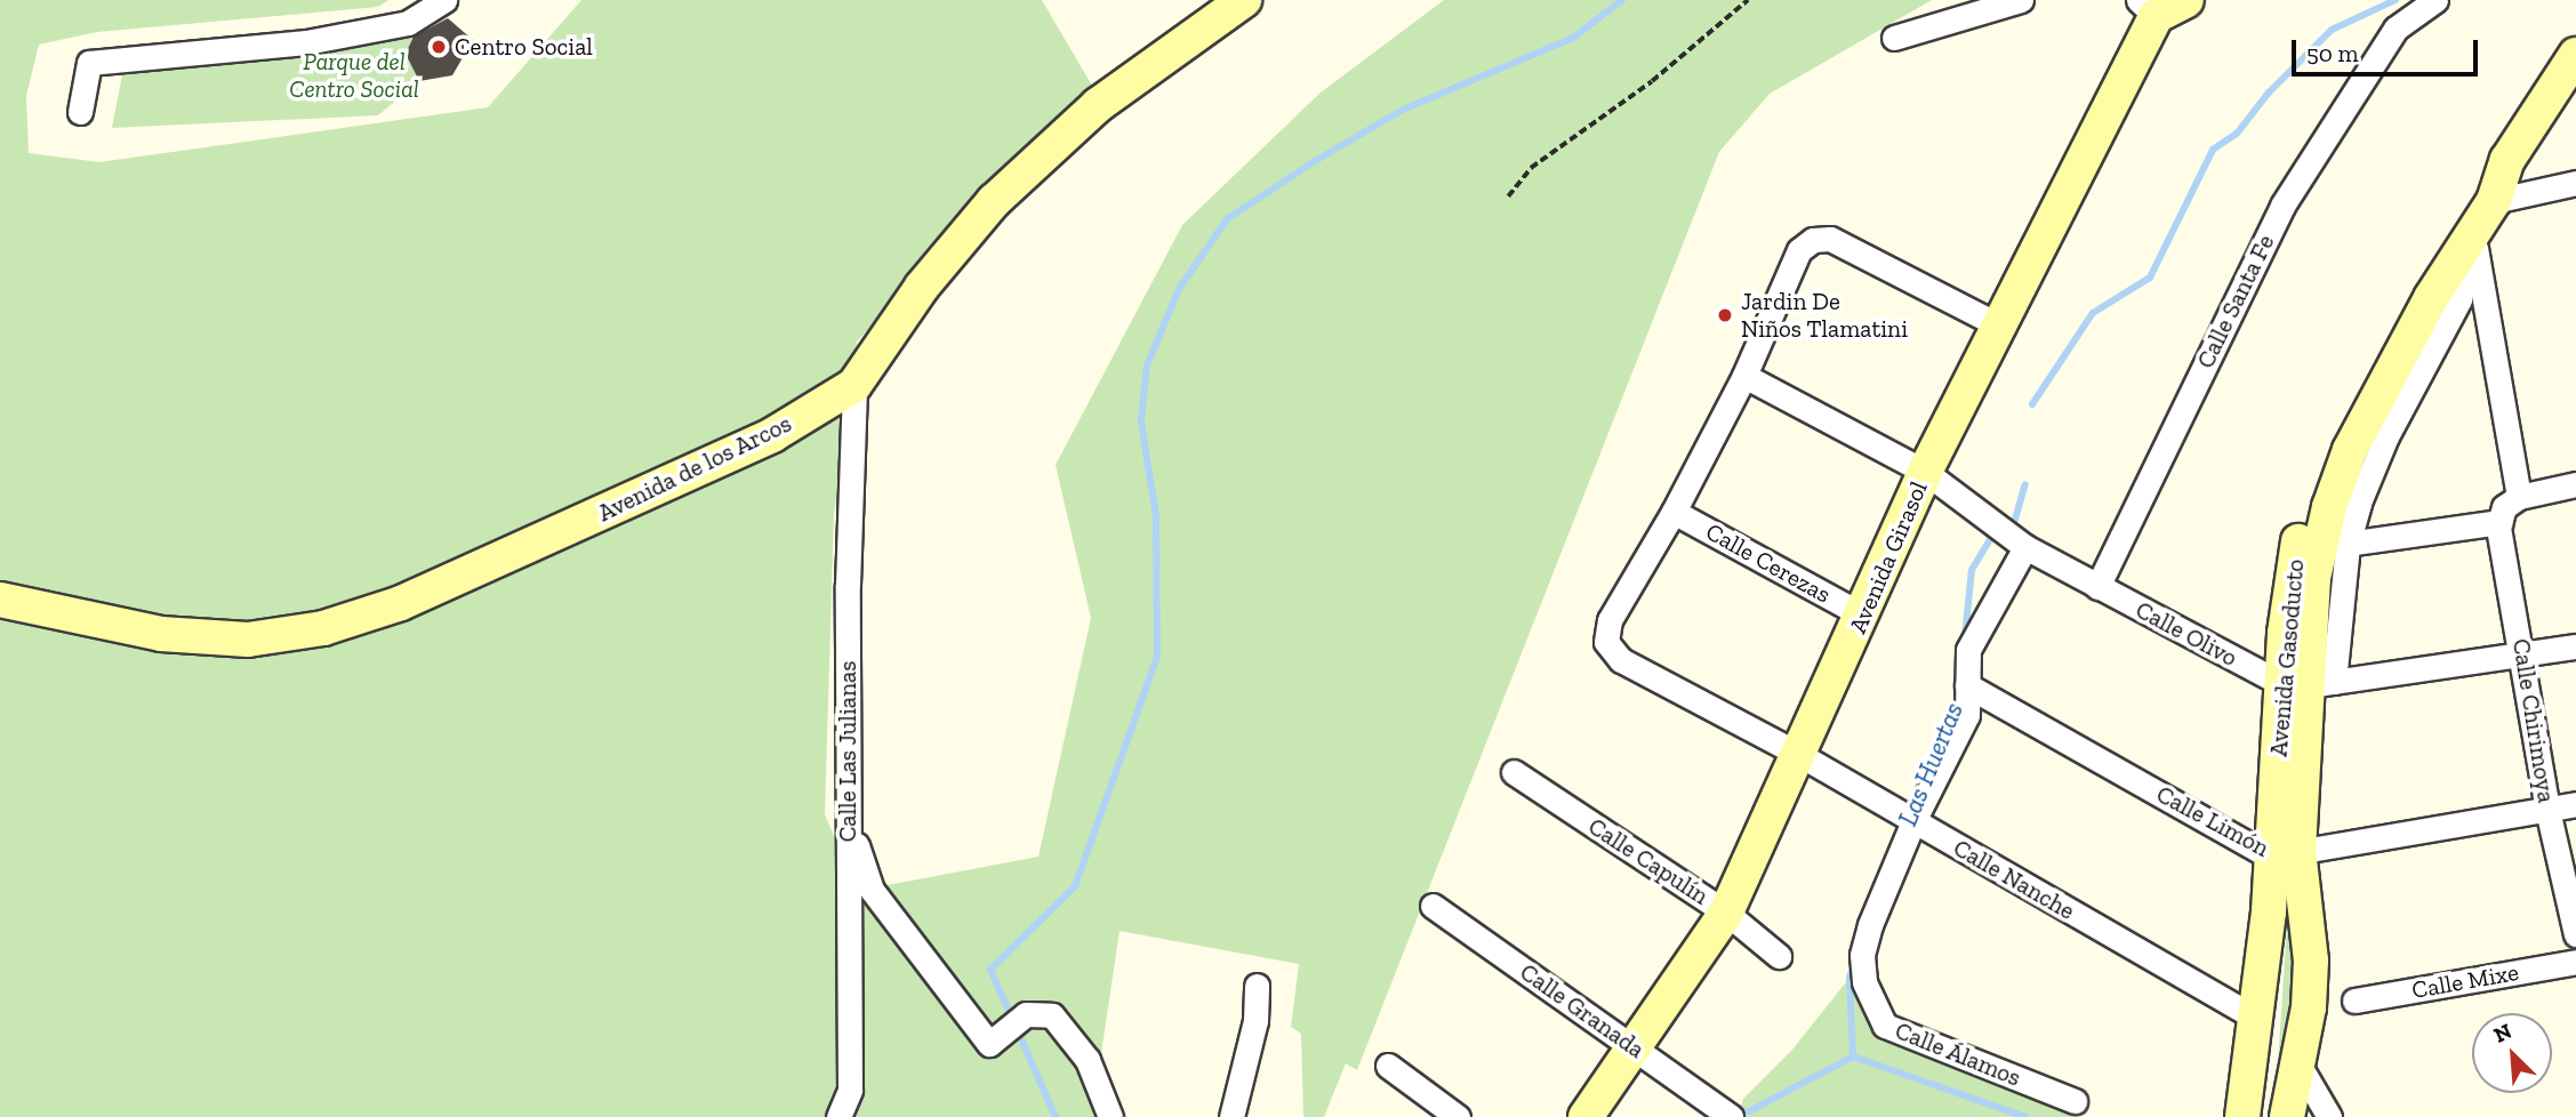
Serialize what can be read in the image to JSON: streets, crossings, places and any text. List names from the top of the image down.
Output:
{
  "streets": {
    "street": [
      "Calle Santa Fe",
      "Avenida de los Arcos",
      "Avenida Girasol",
      "Calle Cerezas",
      "Calle Olivo",
      "Avenida Gasoducto",
      "Calle Chirimoya",
      "Calle Las Julianas",
      "Calle Limón",
      "Calle Capulín",
      "Calle Nanche",
      "Calle Mixe",
      "Calle Granada",
      "Calle Álamos"
    ]
  },
  "crossings": [
    ["Calle Santa Fe", "Calle Olivo"],
    ["Avenida de los Arcos", "Calle Las Julianas"],
    ["Avenida Girasol", "Calle Cerezas"],
    ["Avenida Girasol", "Calle Olivo"],
    ["Avenida Girasol", "Calle Capulín"],
    ["Avenida Girasol", "Calle Nanche"],
    ["Avenida Girasol", "Calle Granada"],
    ["Calle Cerezas", "Calle Nanche"],
    ["Calle Olivo", "Avenida Gasoducto"],
    ["Avenida Gasoducto", "Calle Chirimoya"],
    ["Avenida Gasoducto", "Calle Limón"],
    ["Avenida Gasoducto", "Calle Nanche"],
    ["Calle Chirimoya", "Calle Limón"],
    ["Calle Nanche", "Calle Álamos"]
  ],
  "water": ["Las Huertas"],
  "parks": ["Parque del Centro Social"],
  "places": ["Centro Social", "Jardin De Niños Tlamatini"],
  "scale_bar": "50 m",
  "north": "top left"
}
